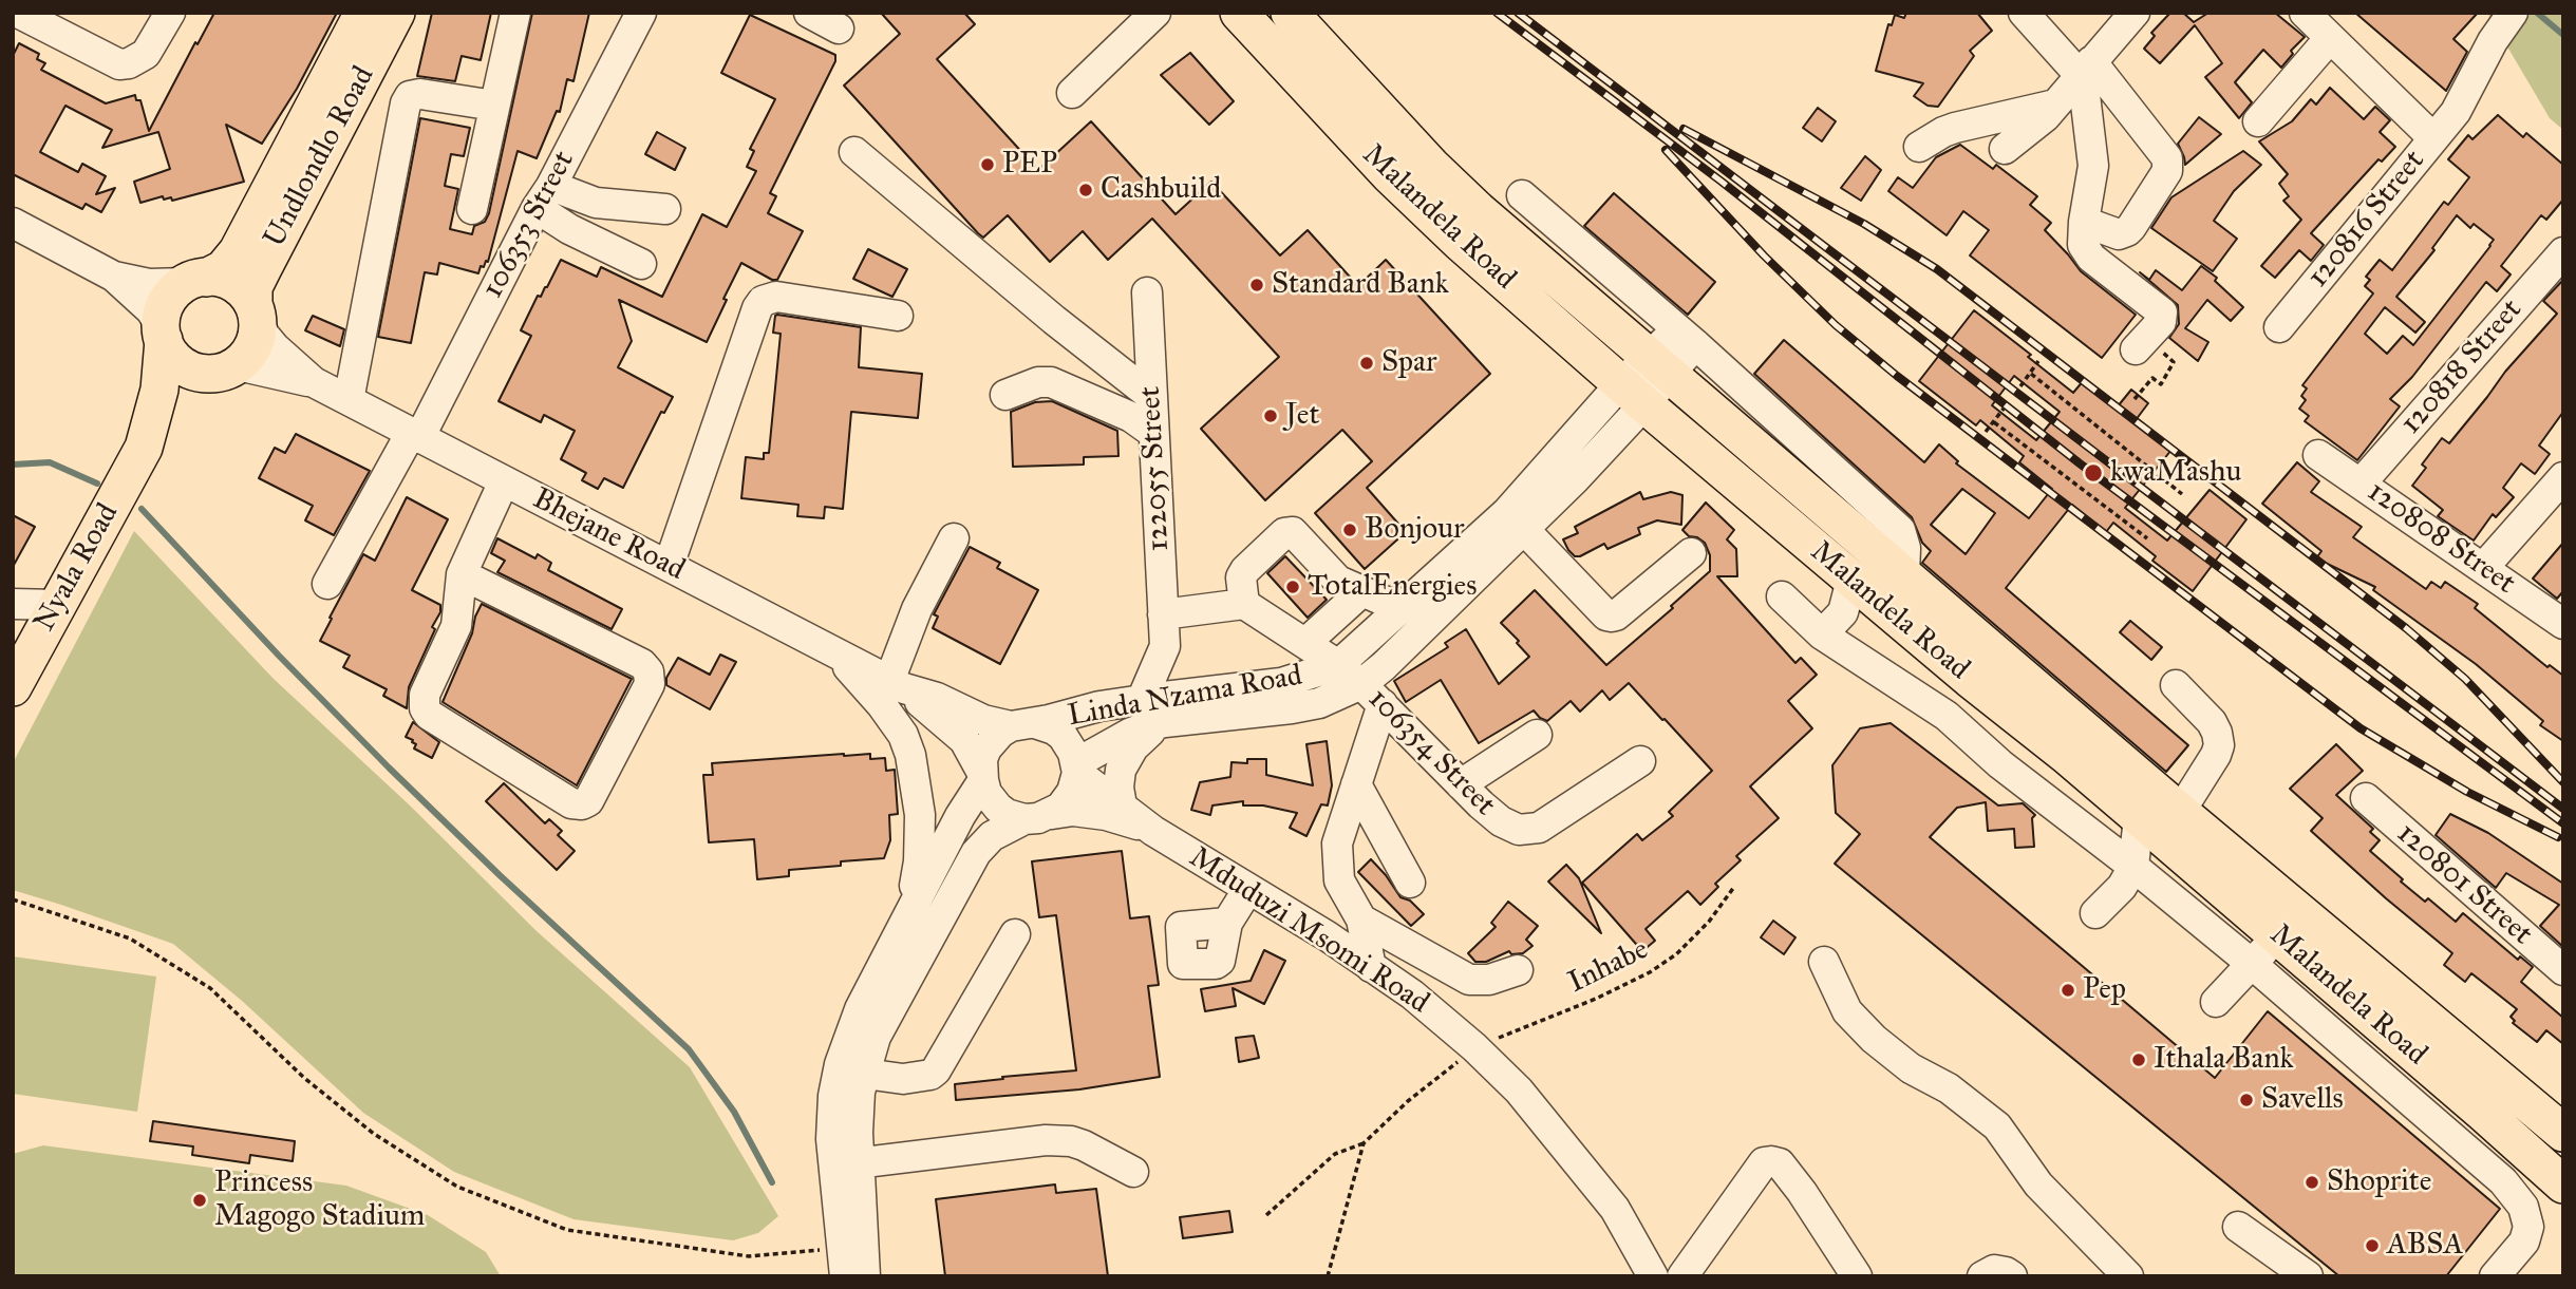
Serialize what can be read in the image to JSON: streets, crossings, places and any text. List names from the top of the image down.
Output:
{
  "streets": {
    "main road": ["Undlondlo Road", "Malandela Road", "Nyala Road"],
    "street": [
      "120816 Street",
      "106353 Street",
      "120818 Street",
      "122055 Street",
      "Bhejane Road",
      "120808 Street",
      "Linda Nzama Road",
      "106354 Street",
      "120801 Street",
      "Mduduzi Msomi Road"
    ],
    "path": ["Inhabe"]
  },
  "crossings": [
    ["Undlondlo Road", "Bhejane Road"],
    ["Undlondlo Road", "Nyala Road"],
    ["Malandela Road", "Linda Nzama Road"],
    ["106353 Street", "Bhejane Road"],
    ["120818 Street", "120808 Street"],
    ["122055 Street", "Linda Nzama Road"],
    ["Bhejane Road", "Nyala Road"],
    ["Bhejane Road", "Linda Nzama Road"],
    ["Bhejane Road", "Mduduzi Msomi Road"],
    ["Linda Nzama Road", "106354 Street"],
    ["Linda Nzama Road", "Mduduzi Msomi Road"],
    ["Mduduzi Msomi Road", "Inhabe"]
  ],
  "places": [
    "PEP",
    "Cashbuild",
    "Standard Bank",
    "Spar",
    "Jet",
    "kwaMashu",
    "Bonjour",
    "TotalEnergies",
    "Pep",
    "Ithala Bank",
    "Savells",
    "Shoprite",
    "Princess Magogo Stadium",
    "ABSA"
  ]
}
